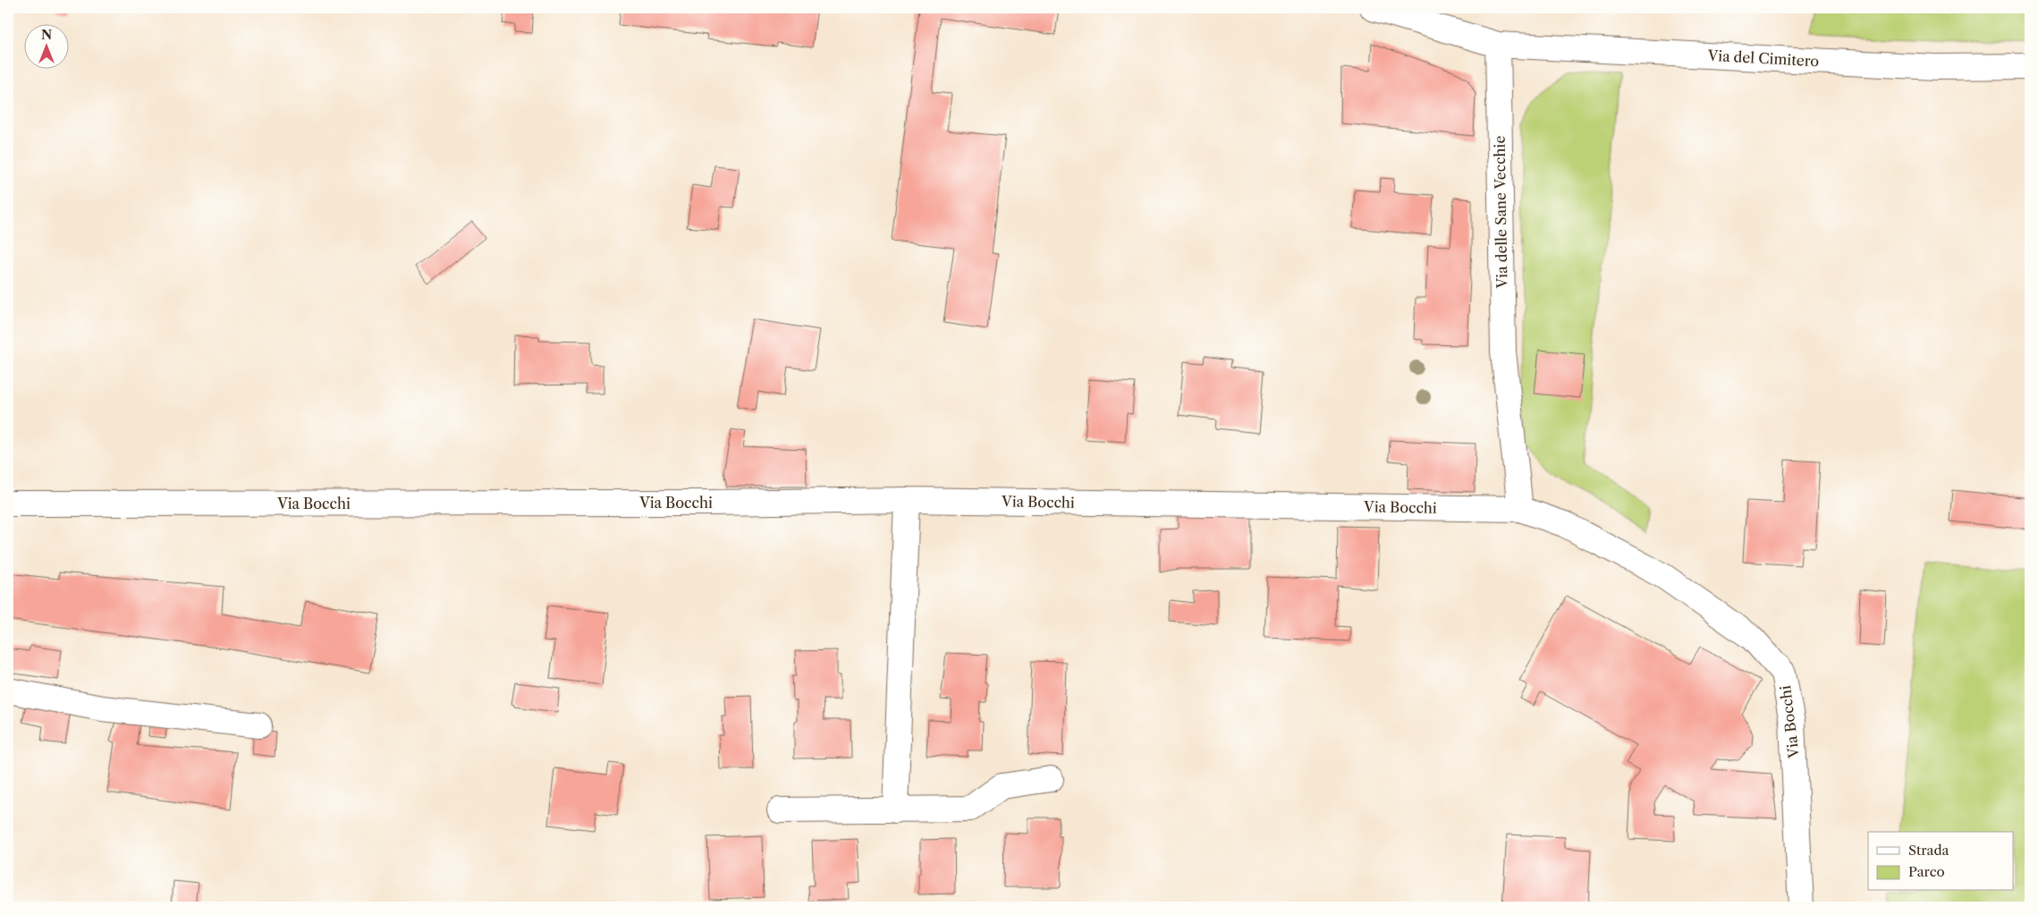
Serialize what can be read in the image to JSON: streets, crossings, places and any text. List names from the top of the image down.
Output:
{
  "streets": {
    "street": ["Via del Cimitero", "Via delle Sane Vecchie", "Via Bocchi"]
  },
  "crossings": [
    ["Via del Cimitero", "Via delle Sane Vecchie"],
    ["Via delle Sane Vecchie", "Via Bocchi"]
  ],
  "legend": ["Strada", "Parco"],
  "north": "top"
}
